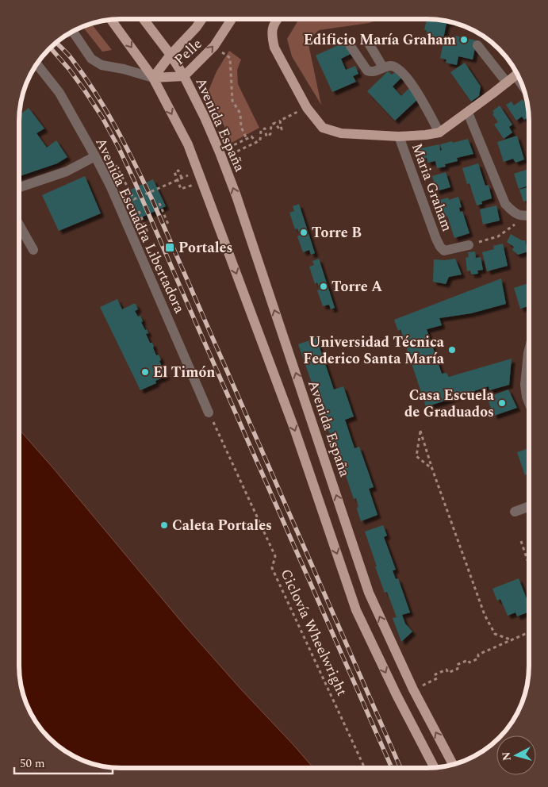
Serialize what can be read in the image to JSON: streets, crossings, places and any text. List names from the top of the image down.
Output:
{
  "streets": {
    "main road": ["Pelle", "Avenida España"],
    "street": ["Maria Graham", "Avenida Escuadra Libertadora"],
    "path": ["Ciclovía Wheelwright"]
  },
  "crossings": [
    ["Pelle", "Avenida España"],
    ["Avenida Escuadra Libertadora", "Ciclovía Wheelwright"]
  ],
  "places": {
    "other": [
      "Edificio María Graham",
      "Torre B",
      "Torre A",
      "Universidad Técnica Federico Santa María",
      "El Timón",
      "Casa Escuela de Graduados",
      "Caleta Portales"
    ],
    "transit": ["Portales"]
  },
  "scale_bar": "50 m",
  "north": "left"
}
